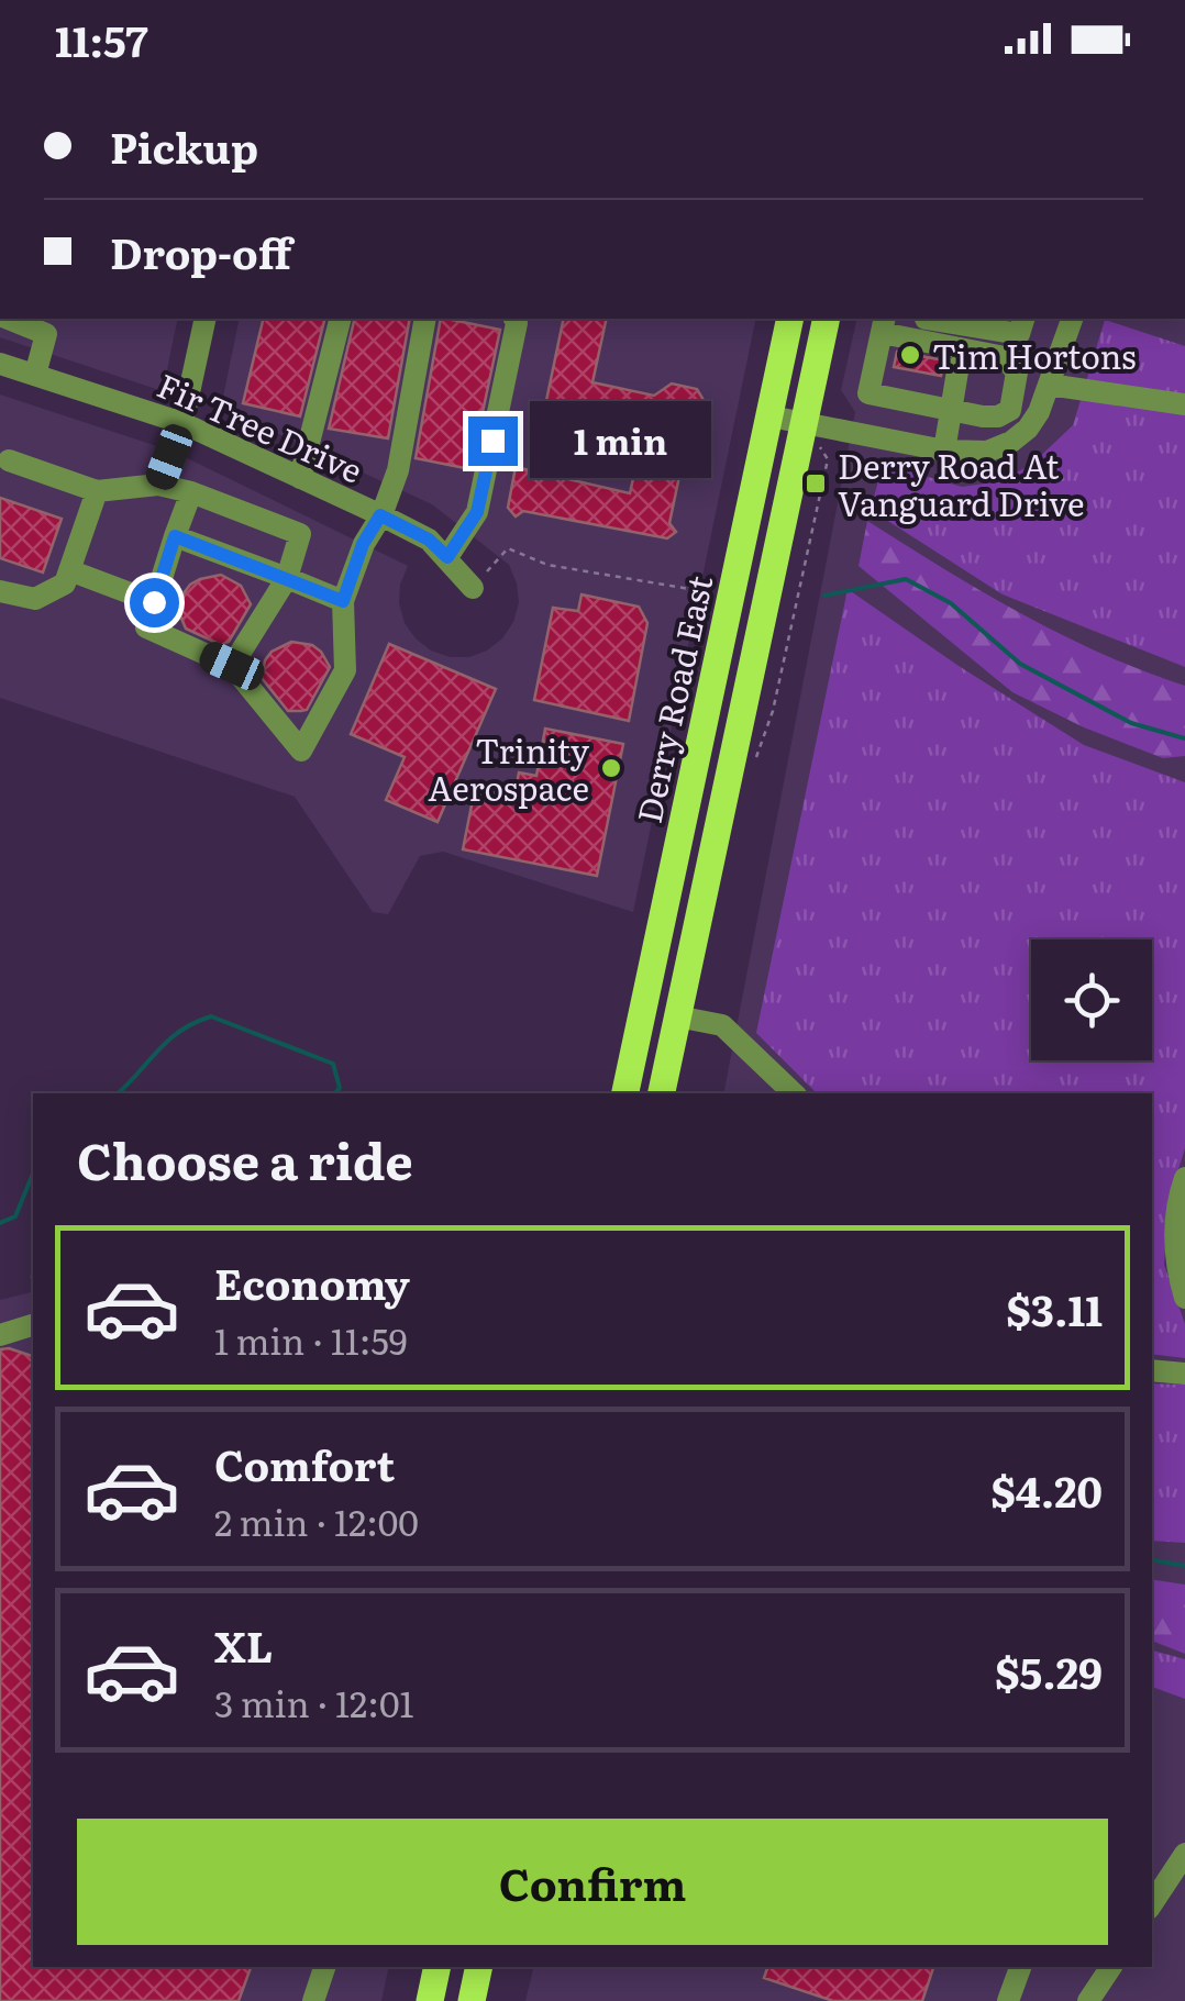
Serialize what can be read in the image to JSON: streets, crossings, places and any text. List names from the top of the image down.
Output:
{
  "streets": {
    "main road": ["Derry Road East"],
    "street": ["Fir Tree Drive"]
  },
  "places": {
    "other": ["Tim Hortons", "Trinity Aerospace"],
    "transit": ["Derry Road At Vanguard Drive"]
  },
  "page": {
    "status": "11:57",
    "banner": ["Pickup", "Drop-off"],
    "bubble": "1 min",
    "heading": "Choose a ride",
    "list": [
      {
        "name": "Economy",
        "note": "1 min · 11:59",
        "value": "$3.11"
      },
      {
        "name": "Comfort",
        "note": "2 min · 12:00",
        "value": "$4.20"
      },
      {
        "name": "XL",
        "note": "3 min · 12:01",
        "value": "$5.29"
      }
    ],
    "buttons": "Confirm"
  }
}
